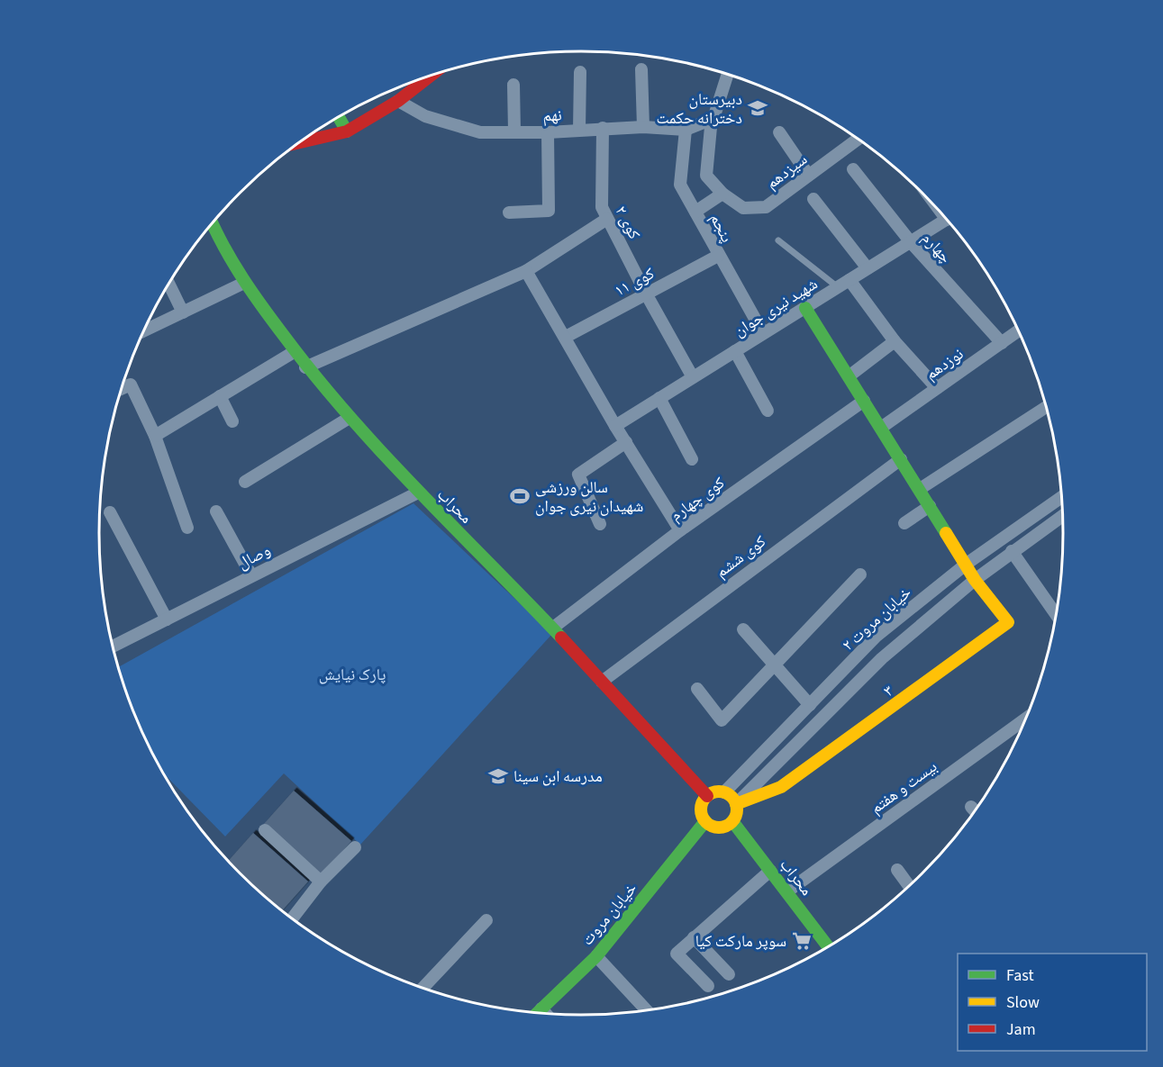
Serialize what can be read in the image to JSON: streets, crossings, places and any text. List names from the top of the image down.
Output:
{
  "streets": {
    "street": [
      "نهم",
      "سیزدهم",
      "کوی ۲",
      "پنجم",
      "چهارم",
      "کوی ۱۱",
      "شهید نیری جوان",
      "نوزدهم",
      "کوی چهارم",
      "محراب",
      "وصال",
      "کوی ششم",
      "خیابان مروت ۲",
      "۳",
      "بیست و هفتم",
      "خیابان مروت"
    ]
  },
  "crossings": [
    ["نهم", "کوی ۲"],
    ["نهم", "پنجم"],
    ["کوی ۲", "کوی ۱۱"],
    ["کوی ۲", "شهید نیری جوان"],
    ["پنجم", "کوی ۱۱"],
    ["پنجم", "شهید نیری جوان"],
    ["چهارم", "شهید نیری جوان"],
    ["چهارم", "نوزدهم"],
    ["کوی چهارم", "محراب"],
    ["محراب", "وصال"],
    ["محراب", "کوی ششم"],
    ["محراب", "خیابان مروت ۲"],
    ["محراب", "۳"],
    ["محراب", "بیست و هفتم"],
    ["محراب", "خیابان مروت"],
    ["خیابان مروت ۲", "۳"],
    ["خیابان مروت ۲", "خیابان مروت"],
    ["۳", "خیابان مروت"]
  ],
  "parks": ["پارک نیایش"],
  "places": {
    "school or university": ["دبیرستان دخترانه حکمت", "مدرسه ابن سینا"],
    "sports": ["سالن ورزشی شهیدان نیری جوان"],
    "supermarket": ["سوپر مارکت کیا"]
  },
  "legend": ["Fast", "Slow", "Jam"]
}
